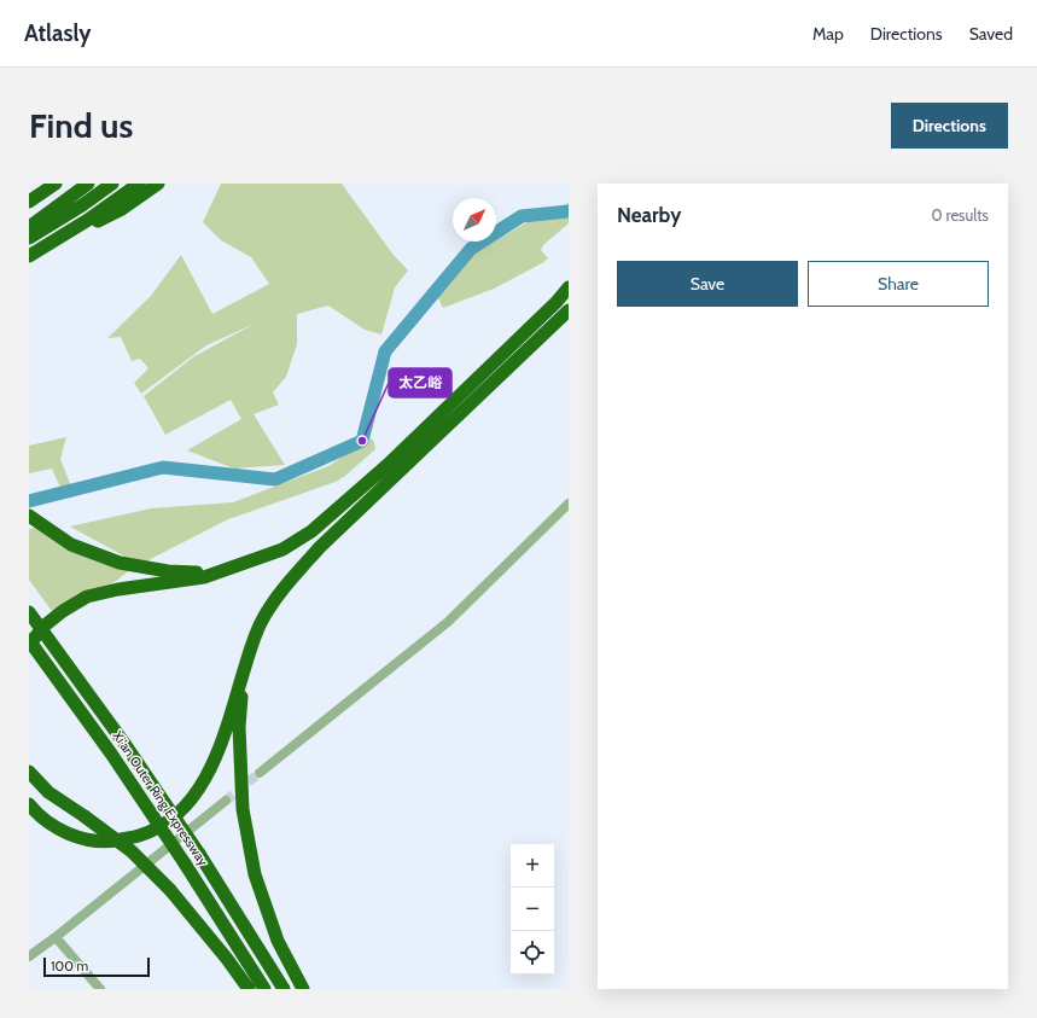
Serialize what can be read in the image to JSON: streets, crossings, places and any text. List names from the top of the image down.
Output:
{
  "streets": {
    "highway": ["Xi'an Outer Ring Expressway"]
  },
  "places": ["太乙峪"],
  "scale_bar": "100 m",
  "north": "top right",
  "page": {
    "header": "Atlasly",
    "nav": ["Map", "Directions", "Saved"],
    "buttons": [
      "Directions",
      ["Save", "Share"]
    ],
    "title": "Find us",
    "heading": ["Nearby", "0 results"],
    "map_buttons": ["+", "−"],
    "scale": "100 m"
  }
}
